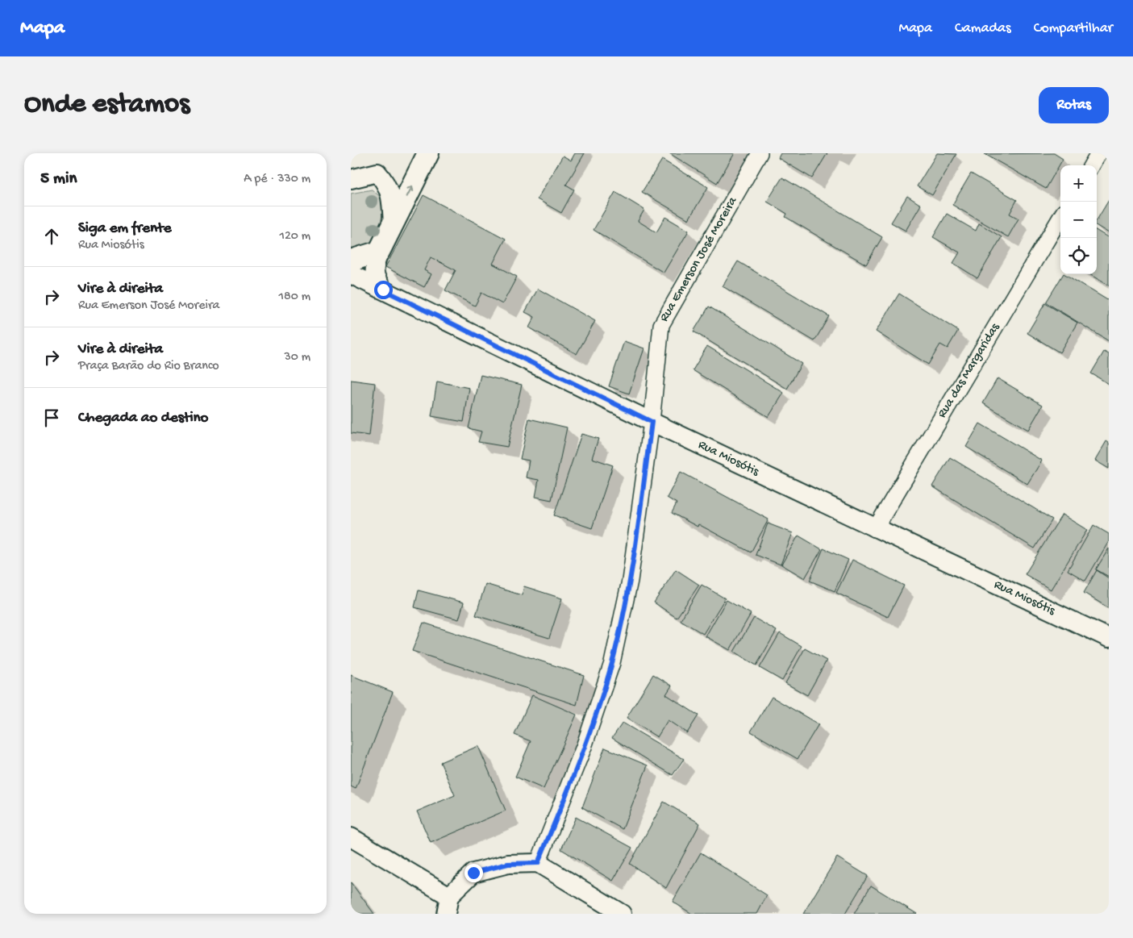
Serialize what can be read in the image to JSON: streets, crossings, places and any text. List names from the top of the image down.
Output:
{
  "streets": {
    "street": ["Rua Emerson José Moreira", "Rua das Margaridas", "Rua Miosótis"]
  },
  "crossings": [
    ["Rua Emerson José Moreira", "Rua Miosótis"],
    ["Rua das Margaridas", "Rua Miosótis"]
  ],
  "page": {
    "header": "Mapa",
    "nav": ["Mapa", "Camadas", "Compartilhar"],
    "buttons": "Rotas",
    "title": "Onde estamos",
    "heading": ["5 min", "A pé · 330 m"],
    "map_buttons": ["+", "−"],
    "list": [
      ["Siga em frente", "Rua Miosótis", "120 m"],
      ["Vire à direita", "Rua Emerson José Moreira", "180 m"],
      ["Vire à direita", "Praça Barão do Rio Branco", "30 m"],
      "Chegada ao destino"
    ]
  }
}
